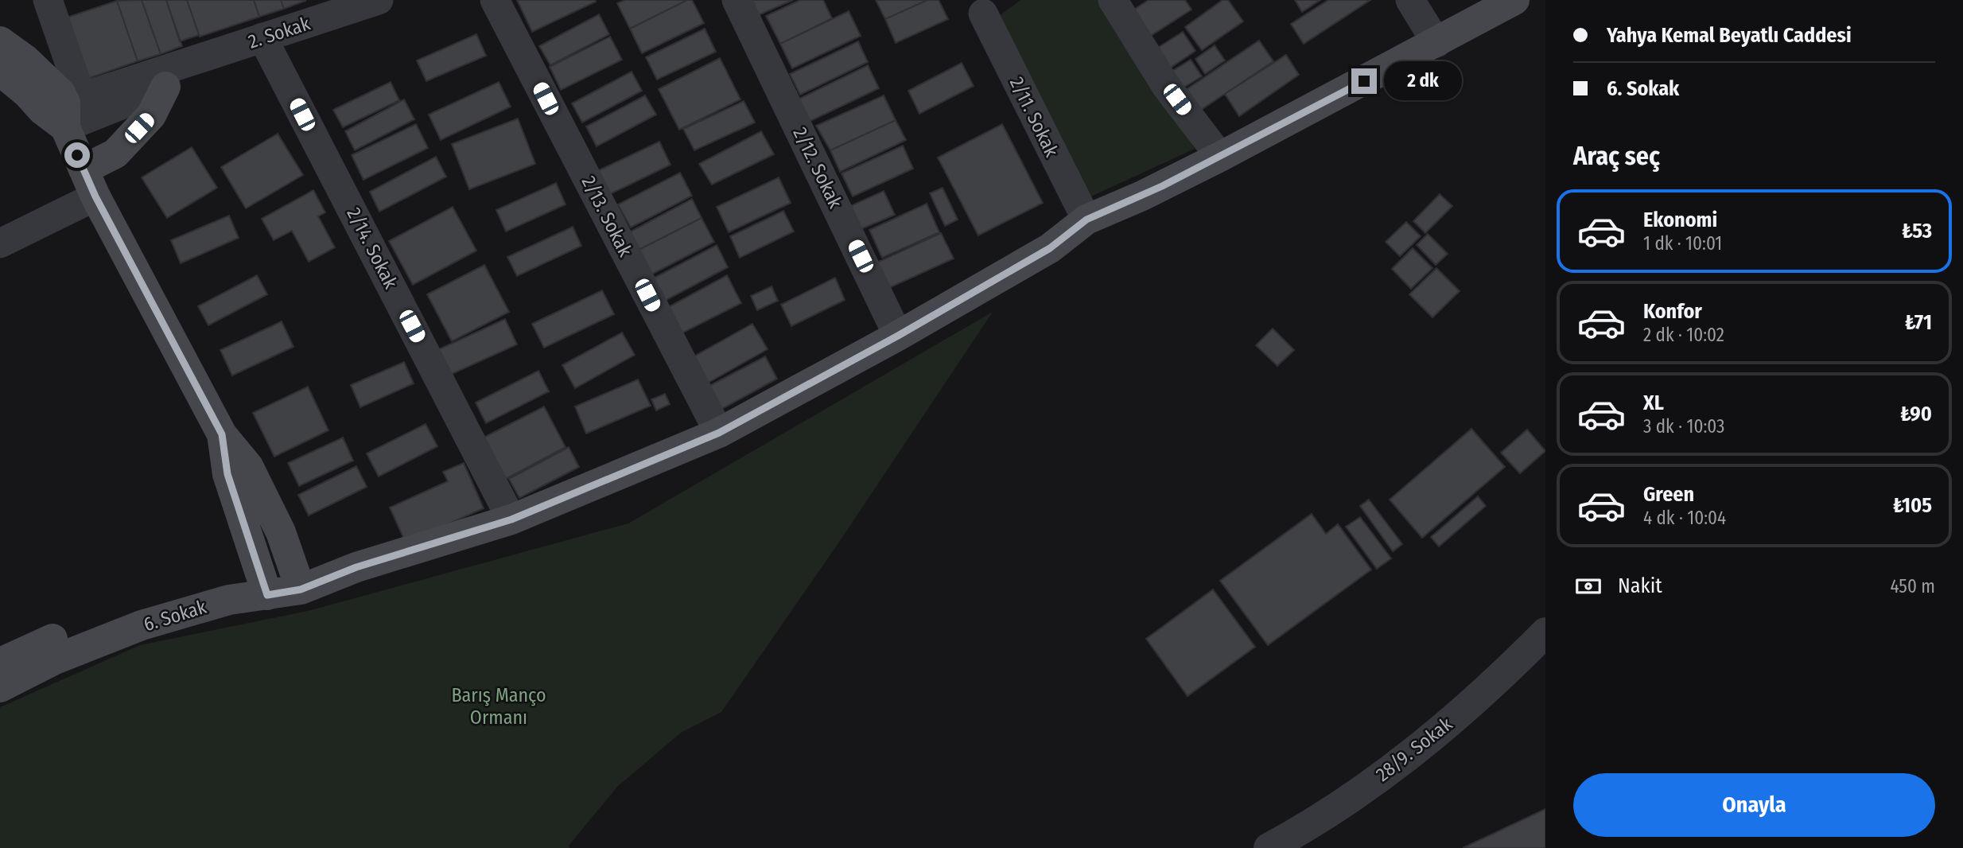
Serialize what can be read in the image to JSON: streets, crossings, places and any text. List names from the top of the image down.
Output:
{
  "streets": {
    "main road": ["6. Sokak"],
    "street": [
      "2. Sokak",
      "2/11. Sokak",
      "2/12. Sokak",
      "2/13. Sokak",
      "2/14. Sokak",
      "28/9. Sokak"
    ]
  },
  "crossings": [
    ["2. Sokak", "2/14. Sokak"],
    ["2/11. Sokak", "6. Sokak"],
    ["2/12. Sokak", "6. Sokak"],
    ["2/13. Sokak", "6. Sokak"],
    ["2/14. Sokak", "6. Sokak"]
  ],
  "parks": ["Barış Manço Ormanı"],
  "page": {
    "banner": ["Yahya Kemal Beyatlı Caddesi", "6. Sokak"],
    "bubble": "2 dk",
    "heading": "Araç seç",
    "list": [
      {
        "name": "Ekonomi",
        "note": "1 dk · 10:01",
        "value": "₺53"
      },
      {
        "name": "Konfor",
        "note": "2 dk · 10:02",
        "value": "₺71"
      },
      {
        "name": "XL",
        "note": "3 dk · 10:03",
        "value": "₺90"
      },
      {
        "name": "Green",
        "note": "4 dk · 10:04",
        "value": "₺105"
      }
    ],
    "pay": ["Nakit", "450 m"],
    "buttons": "Onayla"
  }
}
